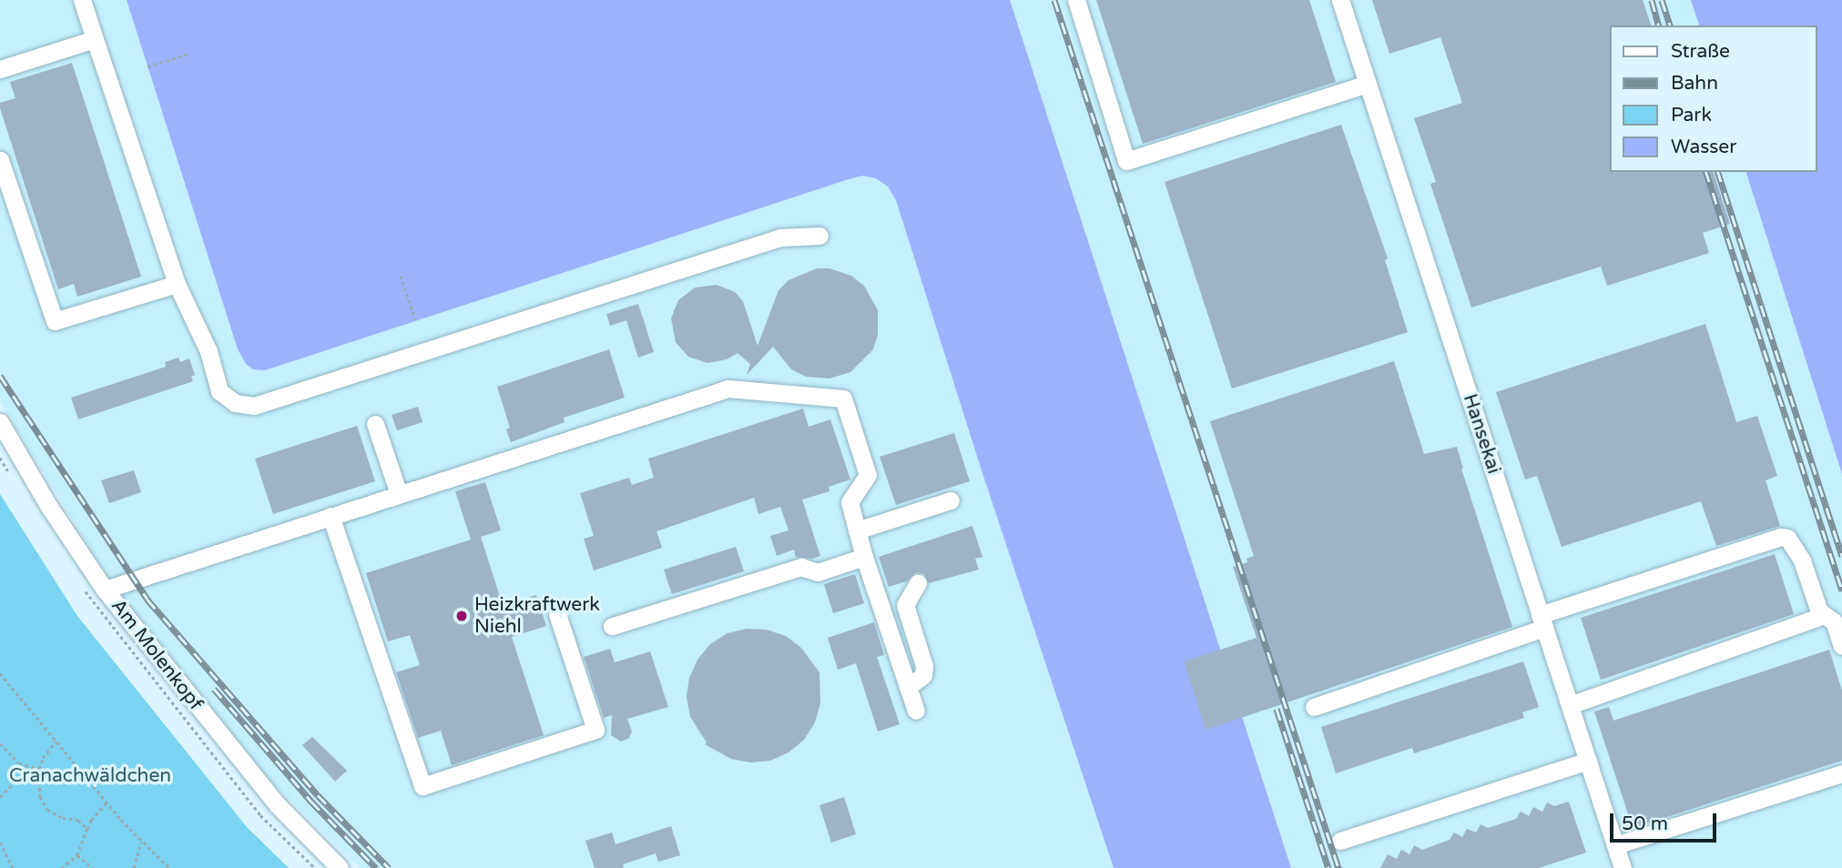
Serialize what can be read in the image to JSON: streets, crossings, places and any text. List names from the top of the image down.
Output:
{
  "streets": {
    "street": ["Hansekai", "Am Molenkopf"]
  },
  "parks": ["Cranachwäldchen"],
  "places": ["Heizkraftwerk Niehl"],
  "legend": [
    "Straße",
    "Bahn",
    "Park",
    "Wasser"
  ],
  "scale_bar": "50 m"
}
